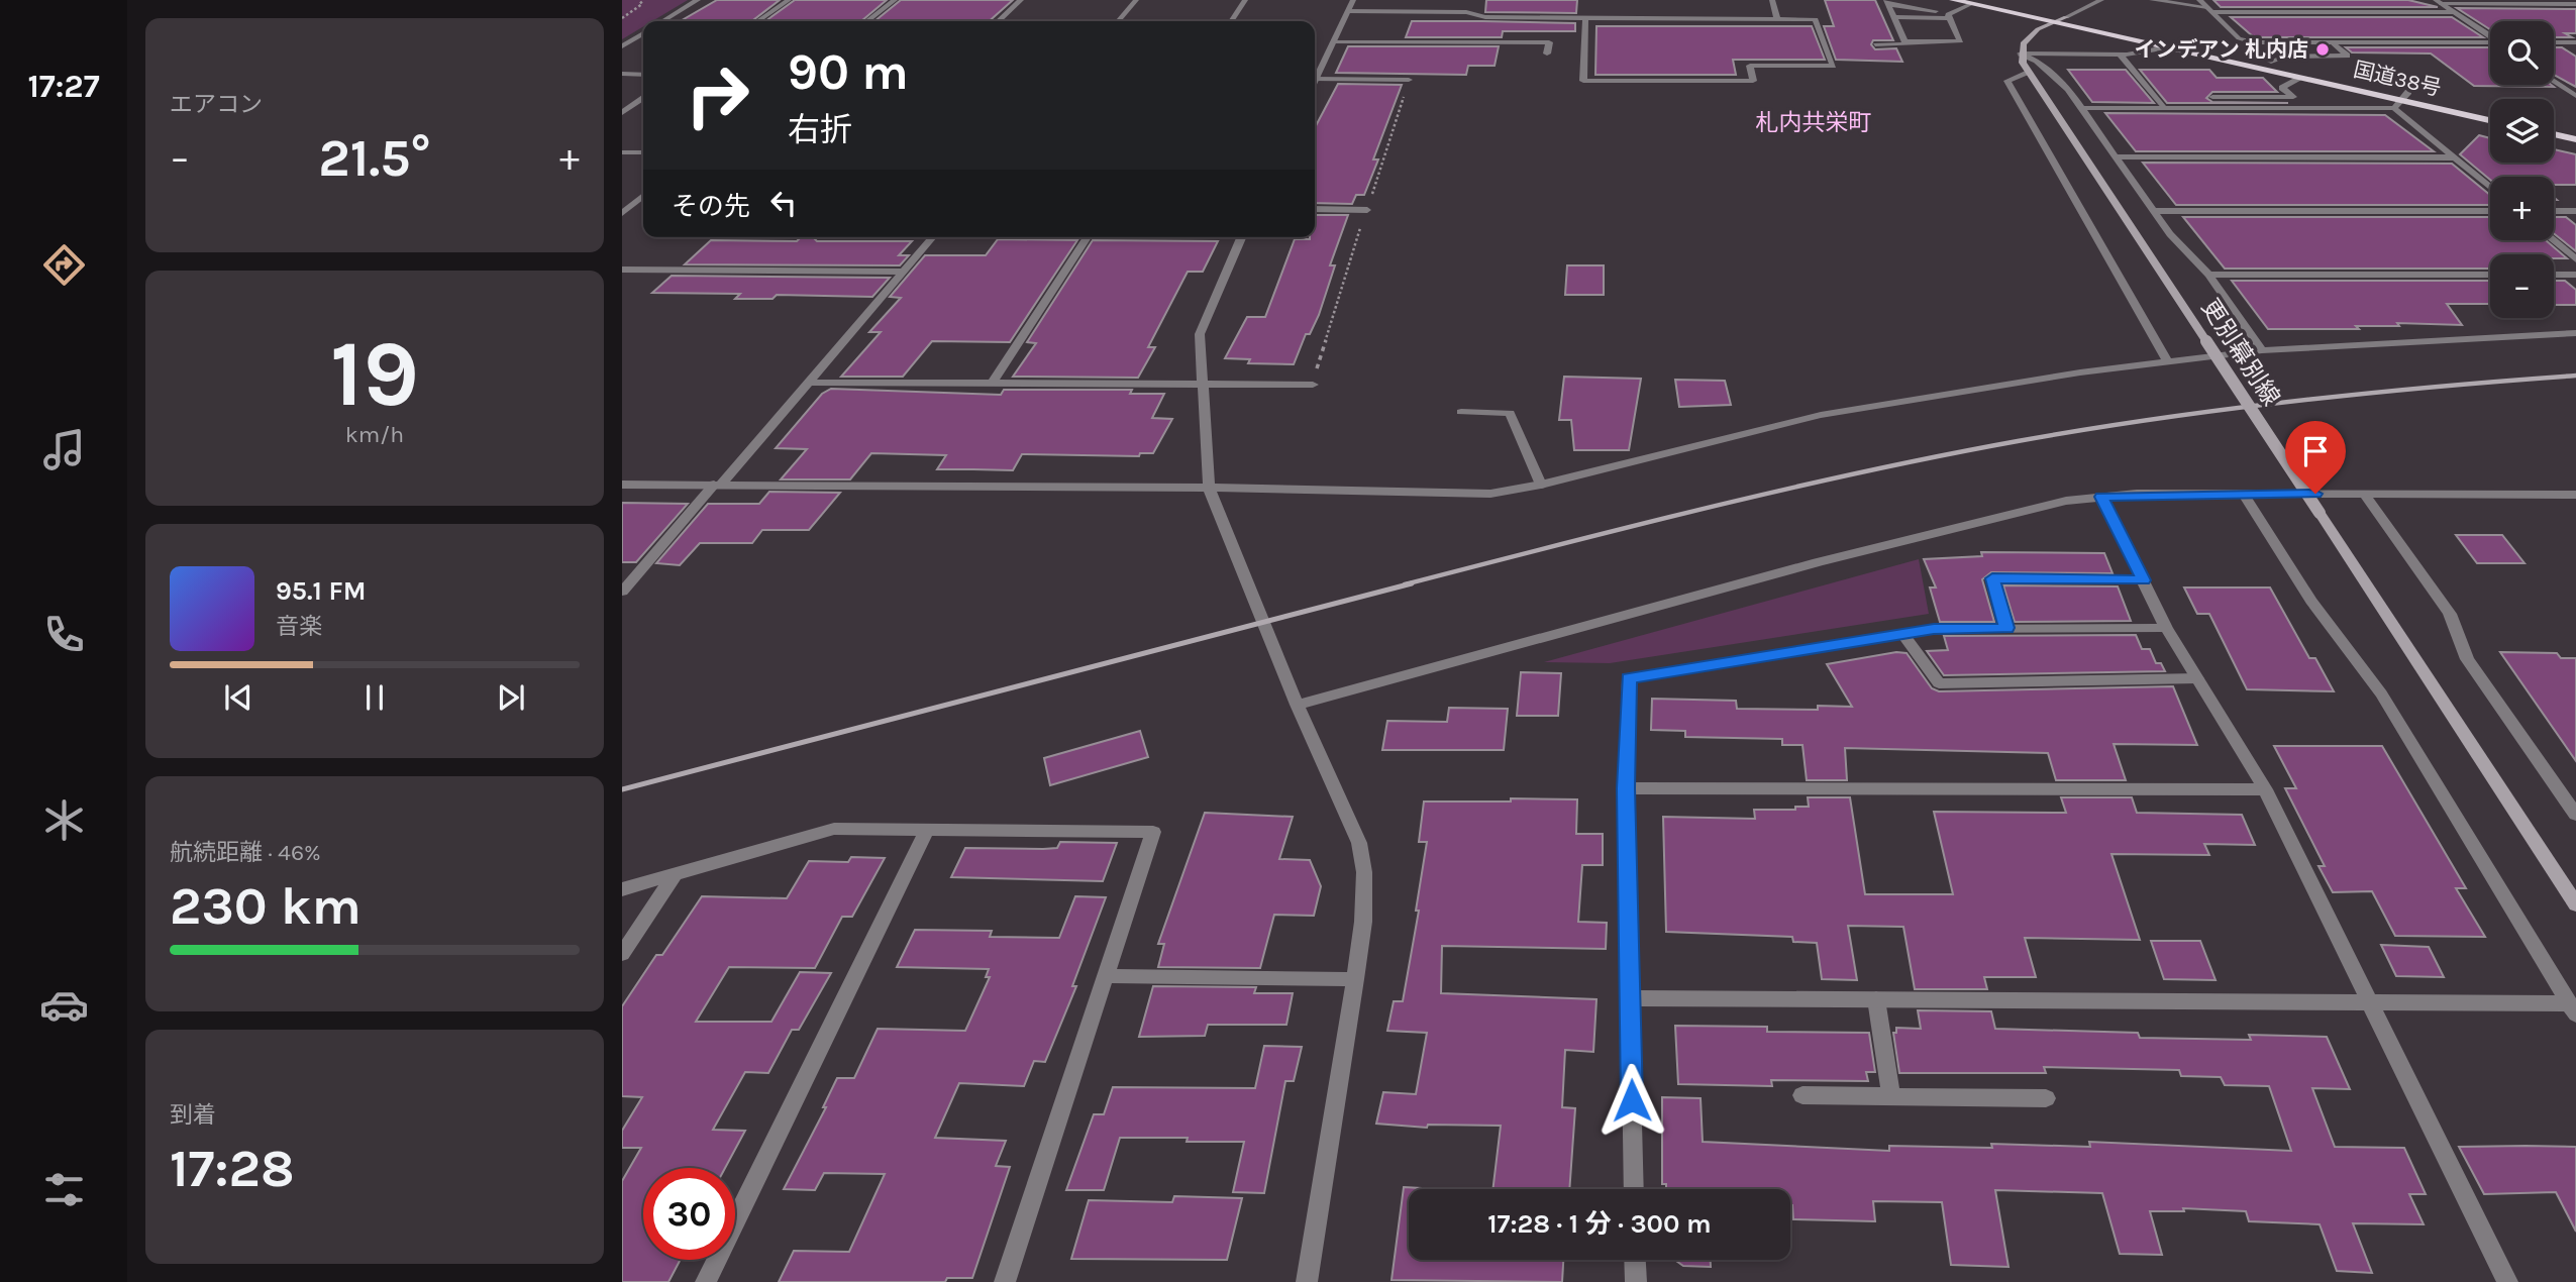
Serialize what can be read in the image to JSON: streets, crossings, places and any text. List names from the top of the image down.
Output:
{
  "streets": {
    "highway": ["国道38号"],
    "main road": ["更別幕別線"]
  },
  "districts": ["札内共栄町"],
  "places": ["インデアン 札内店"],
  "page": {
    "tabs": "17:27",
    "tile": [
      "エアコン",
      ["19", "km/h"],
      ["航続距離 · 46%", "230 km"],
      ["到着", "17:28"]
    ],
    "map_buttons": ["+", "−"],
    "turn": ["90 m", "右折"],
    "heat": ["−", "21.5°", "+"],
    "then": "その先",
    "song": ["95.1 FM", "音楽"],
    "limit": "30",
    "trip": "17:28 · 1 分 · 300 m"
  }
}
